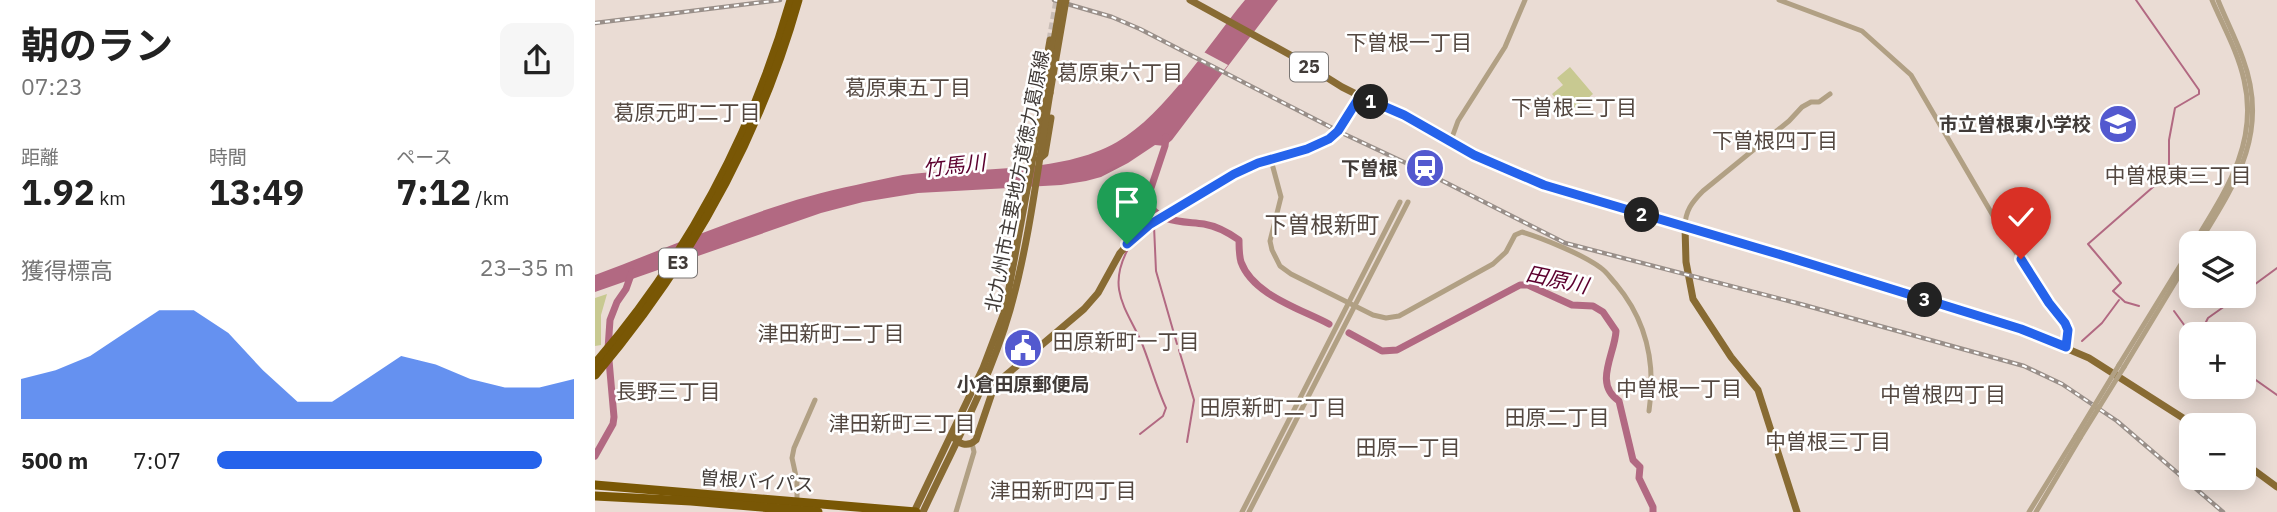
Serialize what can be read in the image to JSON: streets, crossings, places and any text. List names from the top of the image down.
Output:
{
  "streets": {
    "highway": ["E3", "曽根バイパス"],
    "main road": ["25", "北九州市主要地方道徳力葛原線"]
  },
  "districts": [
    "下曽根一丁目",
    "葛原東六丁目",
    "葛原東五丁目",
    "下曽根三丁目",
    "葛原元町二丁目",
    "下曽根四丁目",
    "中曽根東三丁目",
    "下曽根新町",
    "津田新町二丁目",
    "田原新町一丁目",
    "中曽根一丁目",
    "長野三丁目",
    "中曽根四丁目",
    "田原新町二丁目",
    "田原二丁目",
    "津田新町三丁目",
    "中曽根三丁目",
    "田原一丁目",
    "津田新町四丁目"
  ],
  "water": ["竹馬川", "田原川"],
  "places": {
    "school or university": ["市立曽根東小学校"],
    "station": ["下曽根"],
    "public building": ["小倉田原郵便局"]
  },
  "page": {
    "heading": ["朝のラン", "07:23"],
    "pins": ["1", "2", "3"],
    "stats": [
      ["距離", "1.92 km"],
      ["時間", "13:49"],
      ["ペース", "7:12 /km"]
    ],
    "map_buttons": ["+", "−"],
    "chart": ["獲得標高", "23–35 m"],
    "list": [
      {
        "name": "500 m",
        "note": "7:07"
      }
    ]
  }
}
